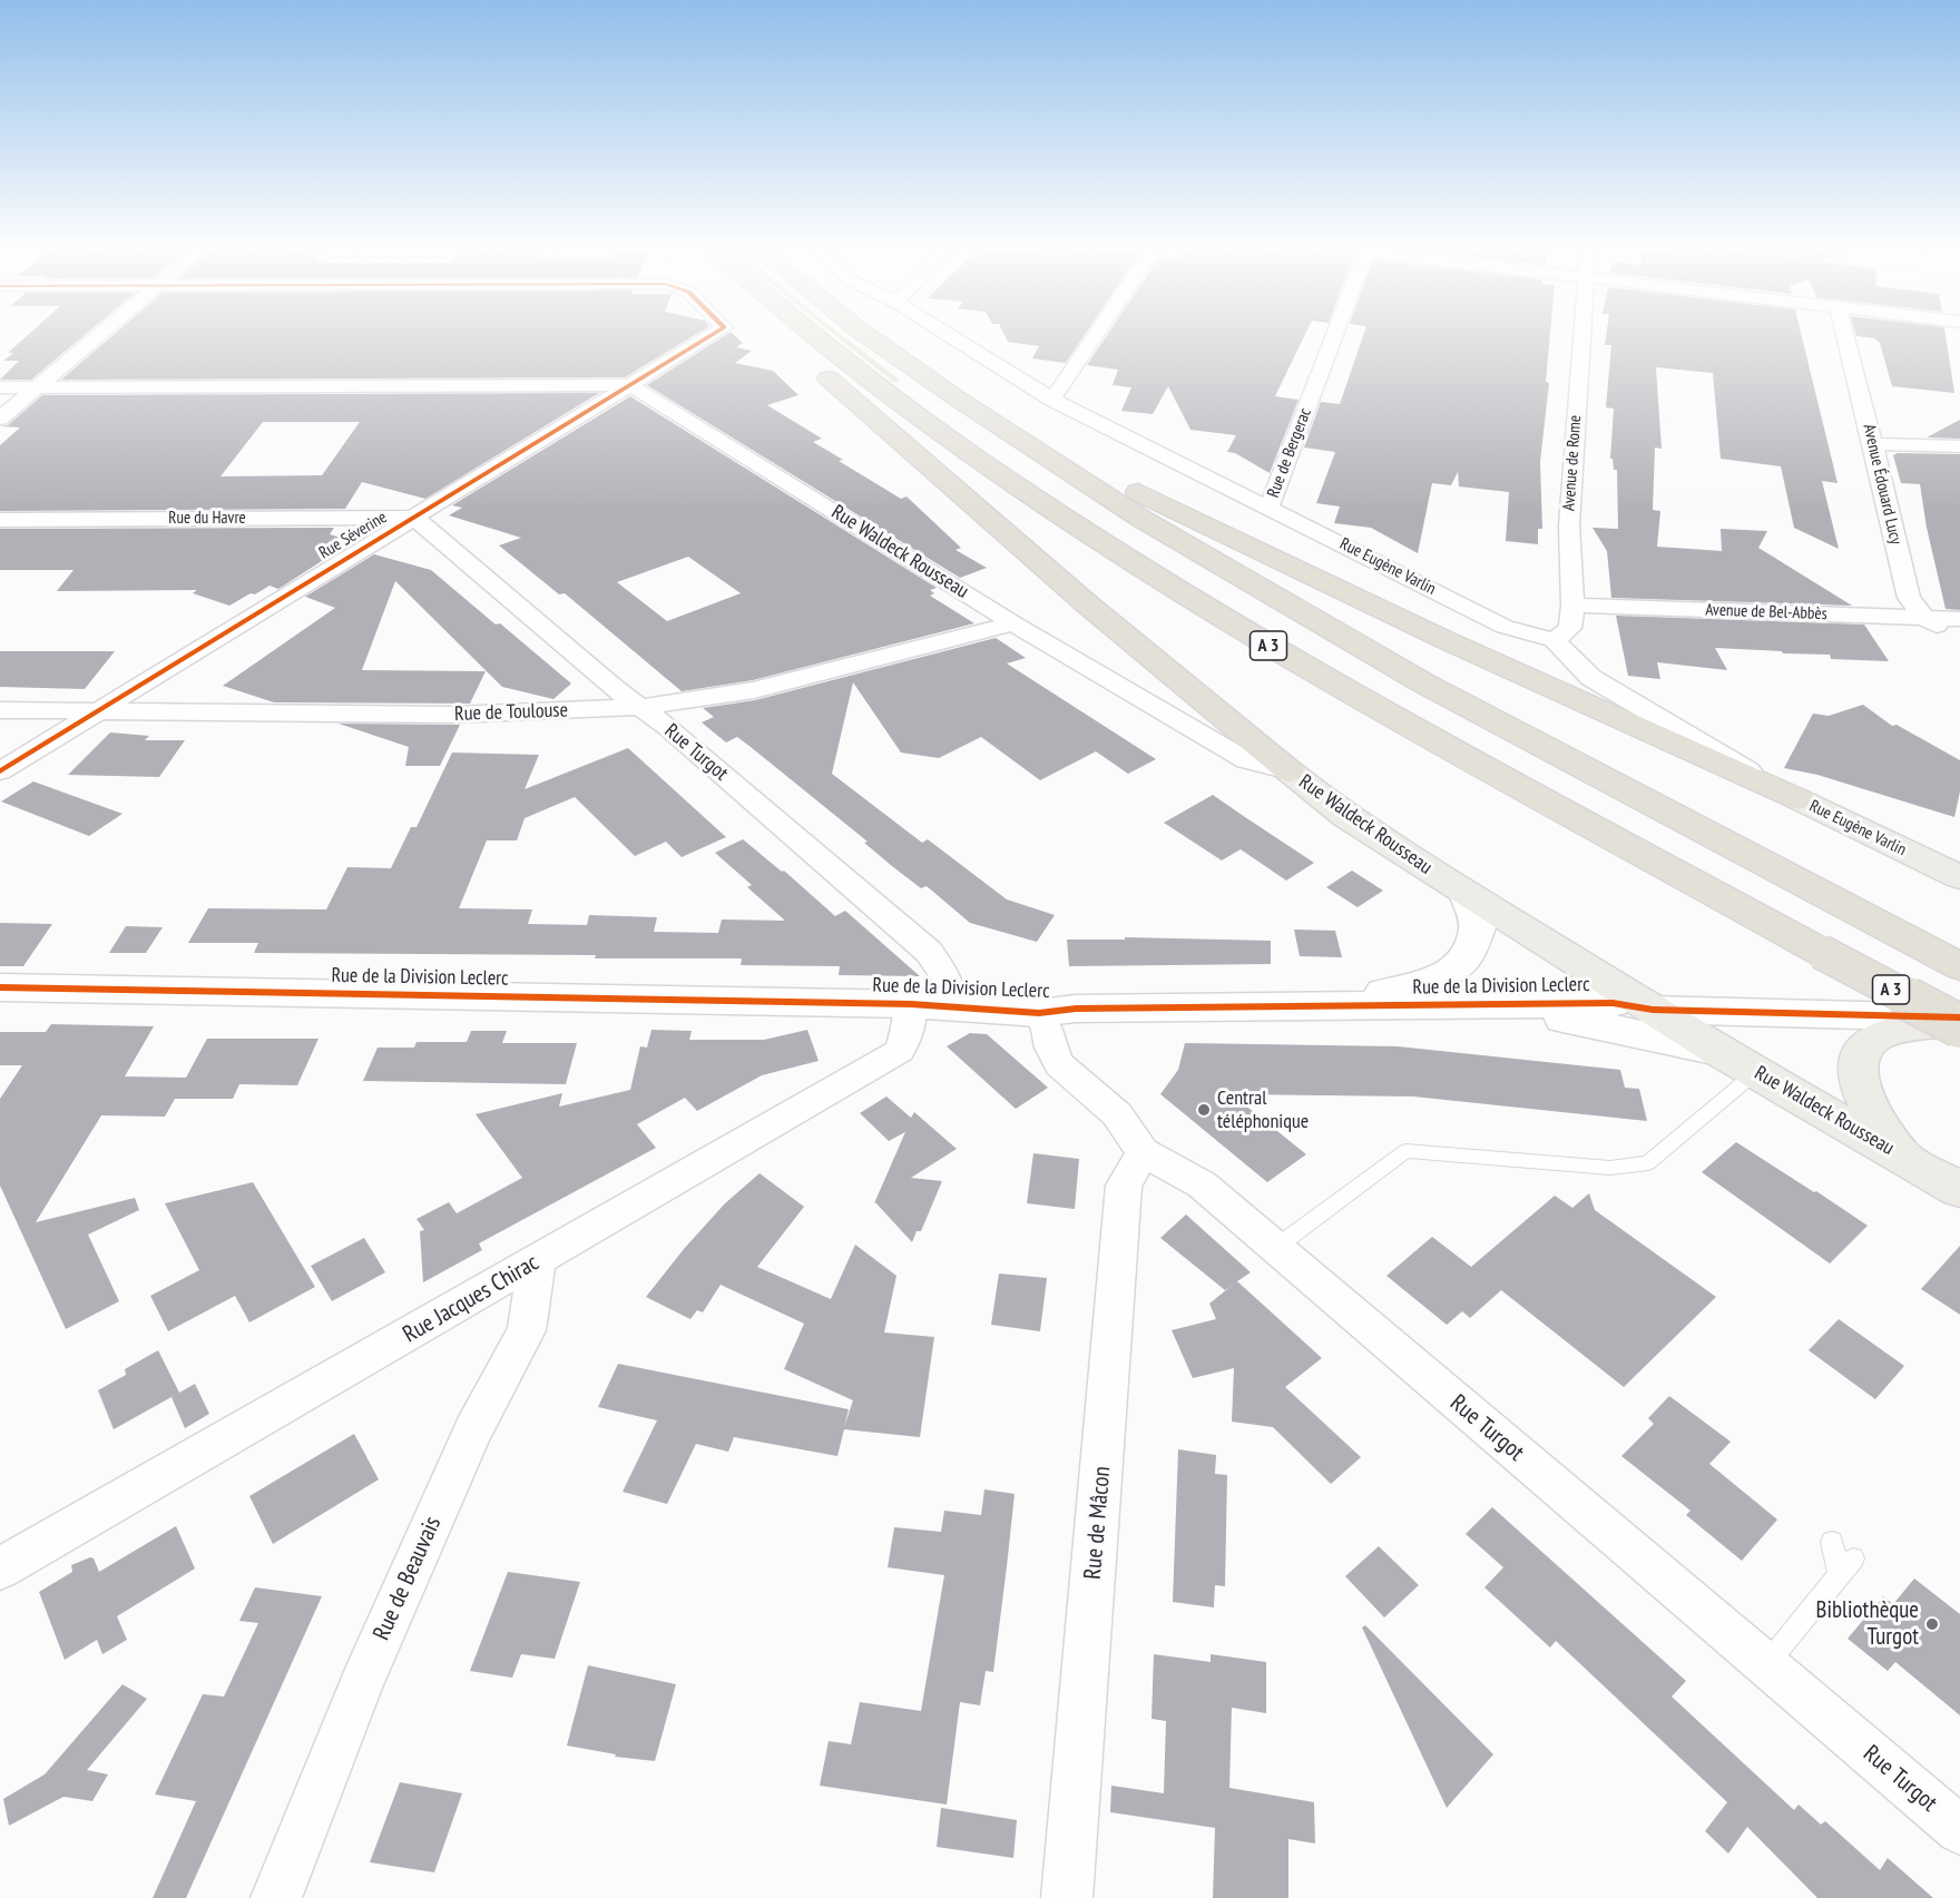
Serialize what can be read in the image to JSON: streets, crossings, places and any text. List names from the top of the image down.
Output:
{
  "streets": {
    "highway": ["A 3"],
    "main road": ["Rue Waldeck Rousseau", "Rue Eugène Varlin"],
    "street": [
      "Rue de Bergerac",
      "Avenue de Rome",
      "Avenue Édouard Lucy",
      "Rue du Havre",
      "Rue Séverine",
      "Avenue de Bel-Abbès",
      "Rue de Toulouse",
      "Rue Turgot",
      "Rue de la Division Leclerc",
      "Rue Jacques Chirac",
      "Rue de Mâcon",
      "Rue de Beauvais"
    ]
  },
  "crossings": [
    ["Rue de Bergerac", "Rue Eugène Varlin"],
    ["Avenue de Rome", "Rue Eugène Varlin"],
    ["Avenue de Rome", "Avenue de Bel-Abbès"],
    ["Avenue Édouard Lucy", "Avenue de Bel-Abbès"],
    ["Rue du Havre", "Rue Séverine"],
    ["Rue du Havre", "Rue Turgot"],
    ["Rue Séverine", "Rue Waldeck Rousseau"],
    ["Rue Séverine", "Rue de Toulouse"],
    ["Rue Séverine", "Rue Turgot"],
    ["Rue Waldeck Rousseau", "Rue de Toulouse"],
    ["Rue Waldeck Rousseau", "Rue de la Division Leclerc"],
    ["A 3", "Rue de la Division Leclerc"],
    ["Rue de Toulouse", "Rue Turgot"],
    ["Rue Turgot", "Rue de la Division Leclerc"],
    ["Rue Turgot", "Rue Jacques Chirac"],
    ["Rue Turgot", "Rue de Mâcon"],
    ["Rue de la Division Leclerc", "Rue Jacques Chirac"],
    ["Rue Jacques Chirac", "Rue de Beauvais"]
  ],
  "places": ["Central téléphonique", "Bibliothèque Turgot"]
}
